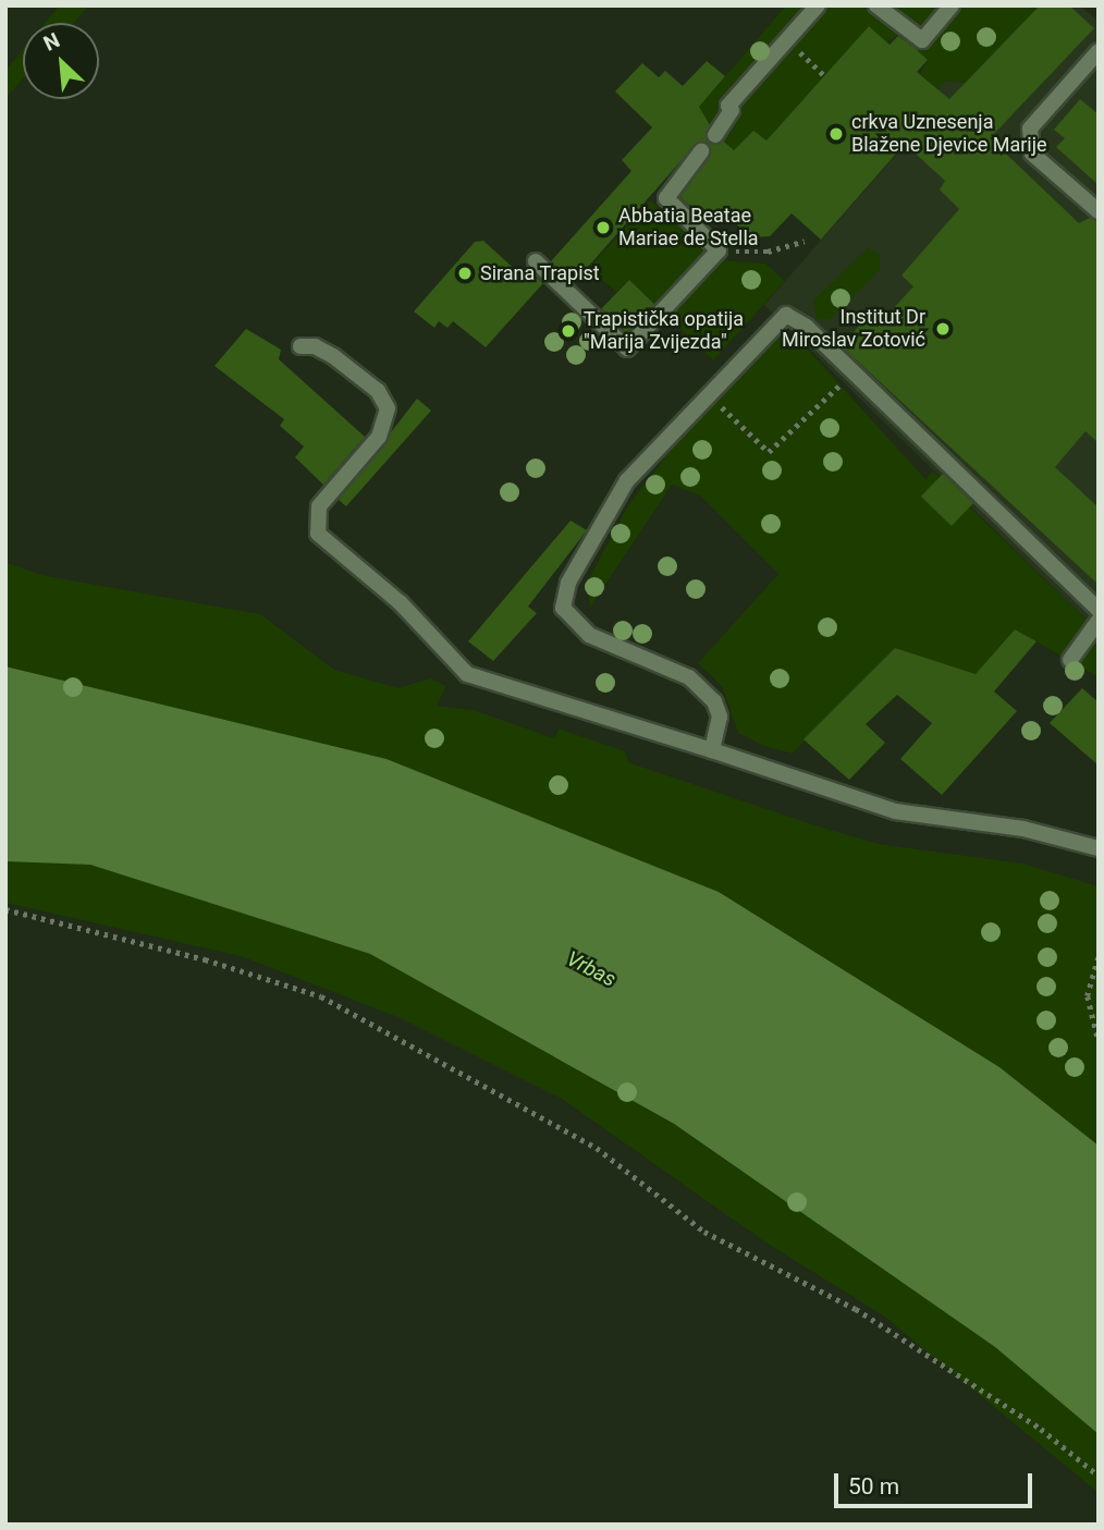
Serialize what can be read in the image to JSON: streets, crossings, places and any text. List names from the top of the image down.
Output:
{
  "water": ["Vrbas"],
  "places": [
    "crkva Uznesenja Blažene Djevice Marije",
    "Abbatia Beatae Mariae de Stella",
    "Sirana Trapist",
    "Institut Dr Miroslav Zotović",
    "Trapistička opatija \"Marija Zvijezda\""
  ],
  "scale_bar": "50 m",
  "north": "top left"
}
